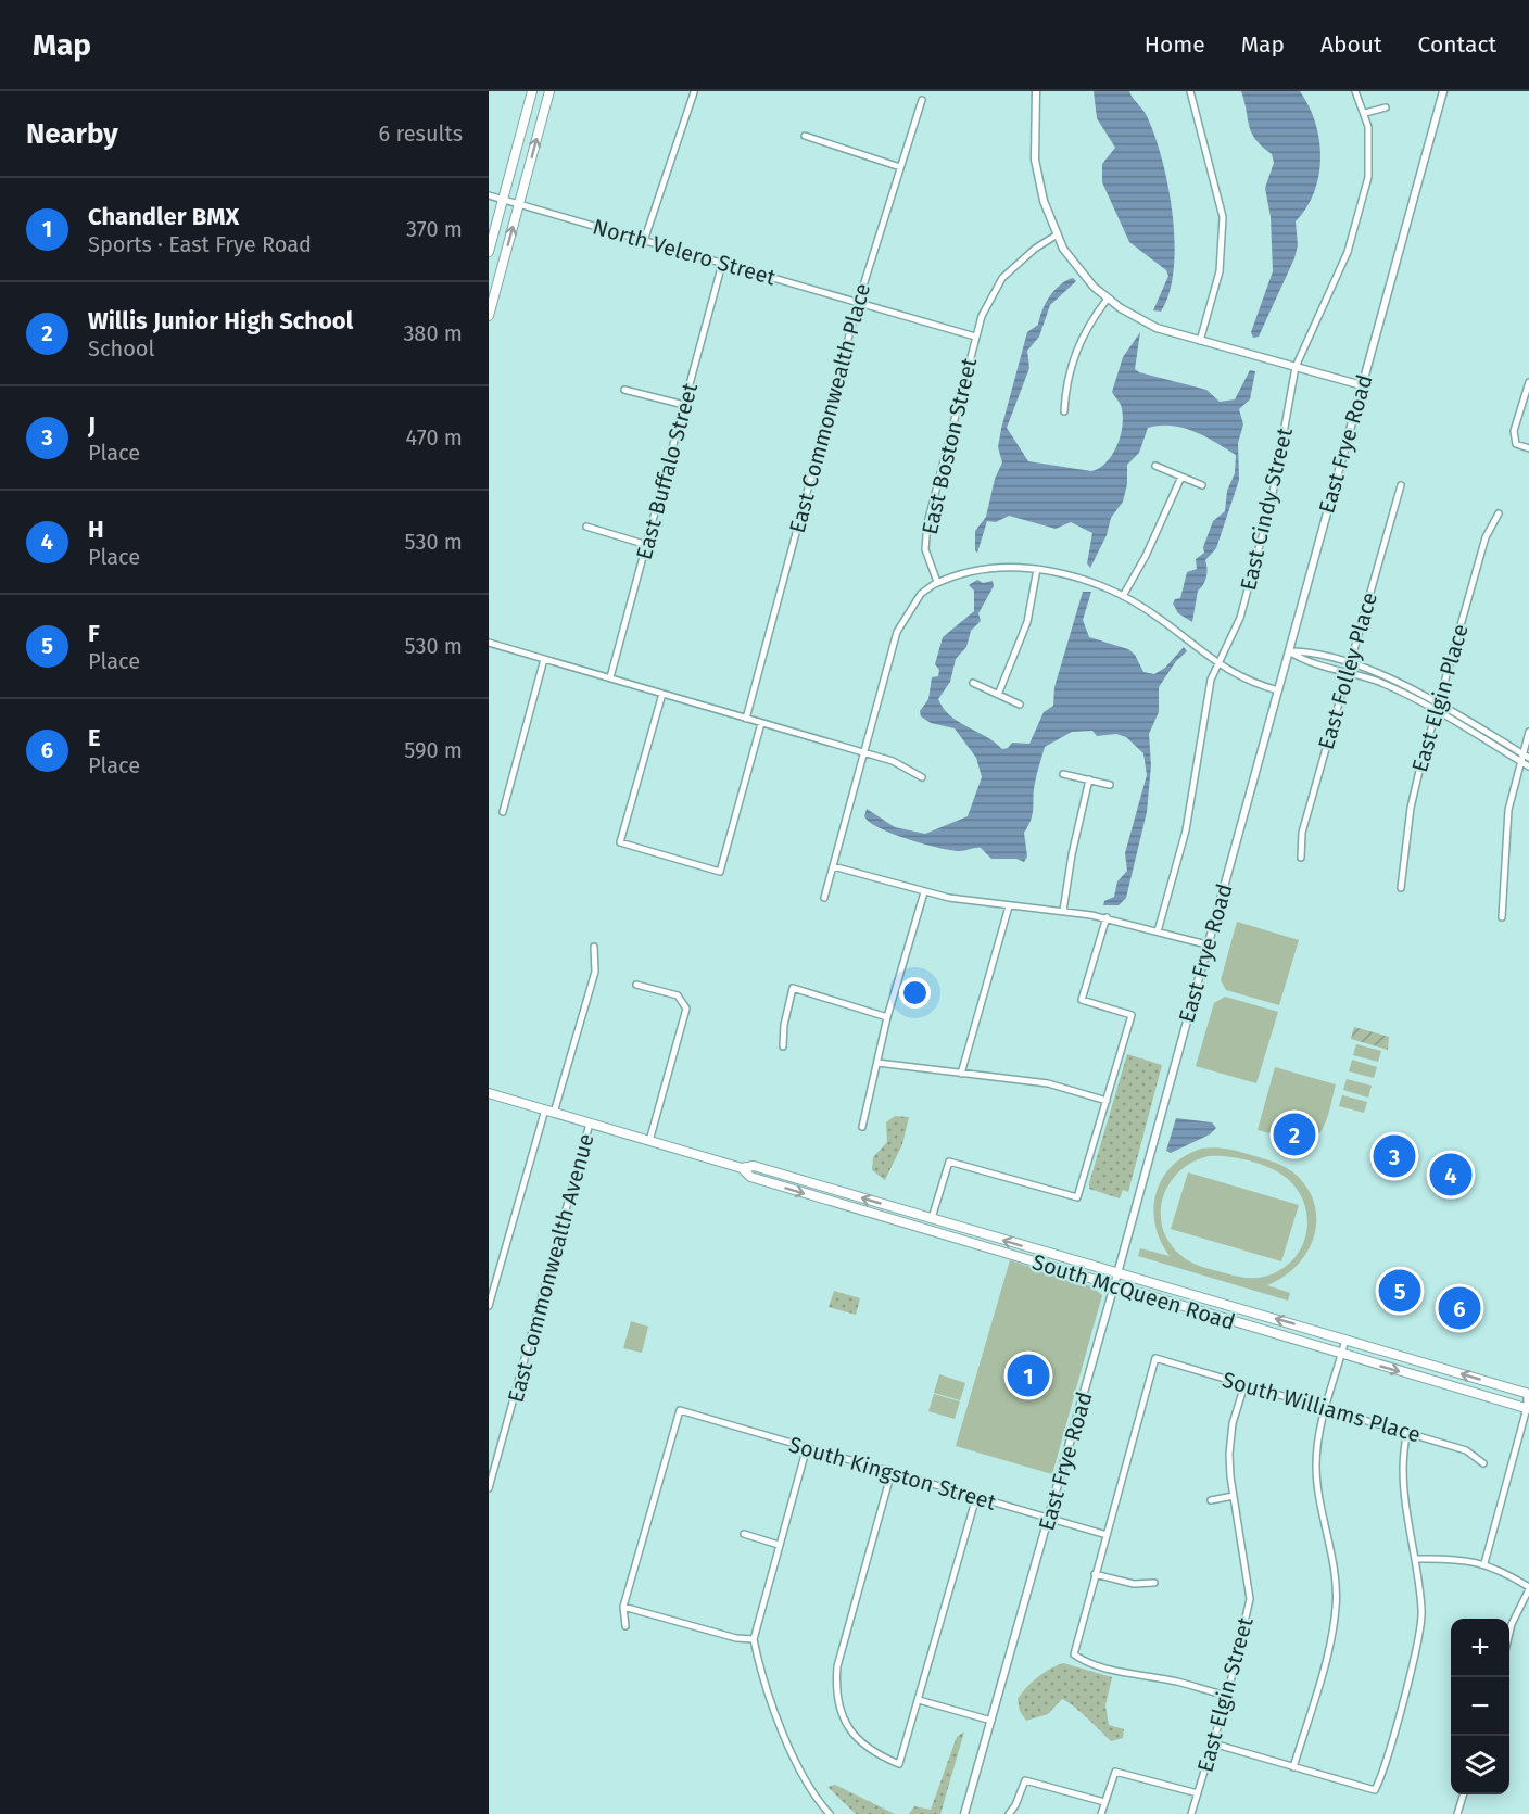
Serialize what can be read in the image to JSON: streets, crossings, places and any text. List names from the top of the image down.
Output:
{
  "streets": {
    "main road": ["South McQueen Road"],
    "street": [
      "North Velero Street",
      "East Commonwealth Place",
      "East Frye Road",
      "East Boston Street",
      "East Buffalo Street",
      "East Cindy Street",
      "East Folley Place",
      "East Elgin Place",
      "East Commonwealth Avenue",
      "South Williams Place",
      "South Kingston Street",
      "East Elgin Street"
    ]
  },
  "crossings": [
    ["North Velero Street", "East Commonwealth Place"],
    ["North Velero Street", "East Boston Street"],
    ["North Velero Street", "East Buffalo Street"],
    ["East Frye Road", "South McQueen Road"],
    ["East Frye Road", "South Kingston Street"],
    ["East Commonwealth Avenue", "South McQueen Road"],
    ["South Williams Place", "South Kingston Street"],
    ["South Williams Place", "East Elgin Street"]
  ],
  "page": {
    "header": "Map",
    "nav": [
      "Home",
      "Map",
      "About",
      "Contact"
    ],
    "heading": ["Nearby", "6 results"],
    "list": [
      {
        "mark": "1",
        "name": "Chandler BMX",
        "note": "Sports · East Frye Road",
        "value": "370 m"
      },
      {
        "mark": "2",
        "name": "Willis Junior High School",
        "note": "School",
        "value": "380 m"
      },
      {
        "mark": "3",
        "name": "J",
        "note": "Place",
        "value": "470 m"
      },
      {
        "mark": "4",
        "name": "H",
        "note": "Place",
        "value": "530 m"
      },
      {
        "mark": "5",
        "name": "F",
        "note": "Place",
        "value": "530 m"
      },
      {
        "mark": "6",
        "name": "E",
        "note": "Place",
        "value": "590 m"
      }
    ],
    "pins": [
      "2",
      "3",
      "4",
      "5",
      "6",
      "1"
    ],
    "map_buttons": ["+", "−"]
  }
}
